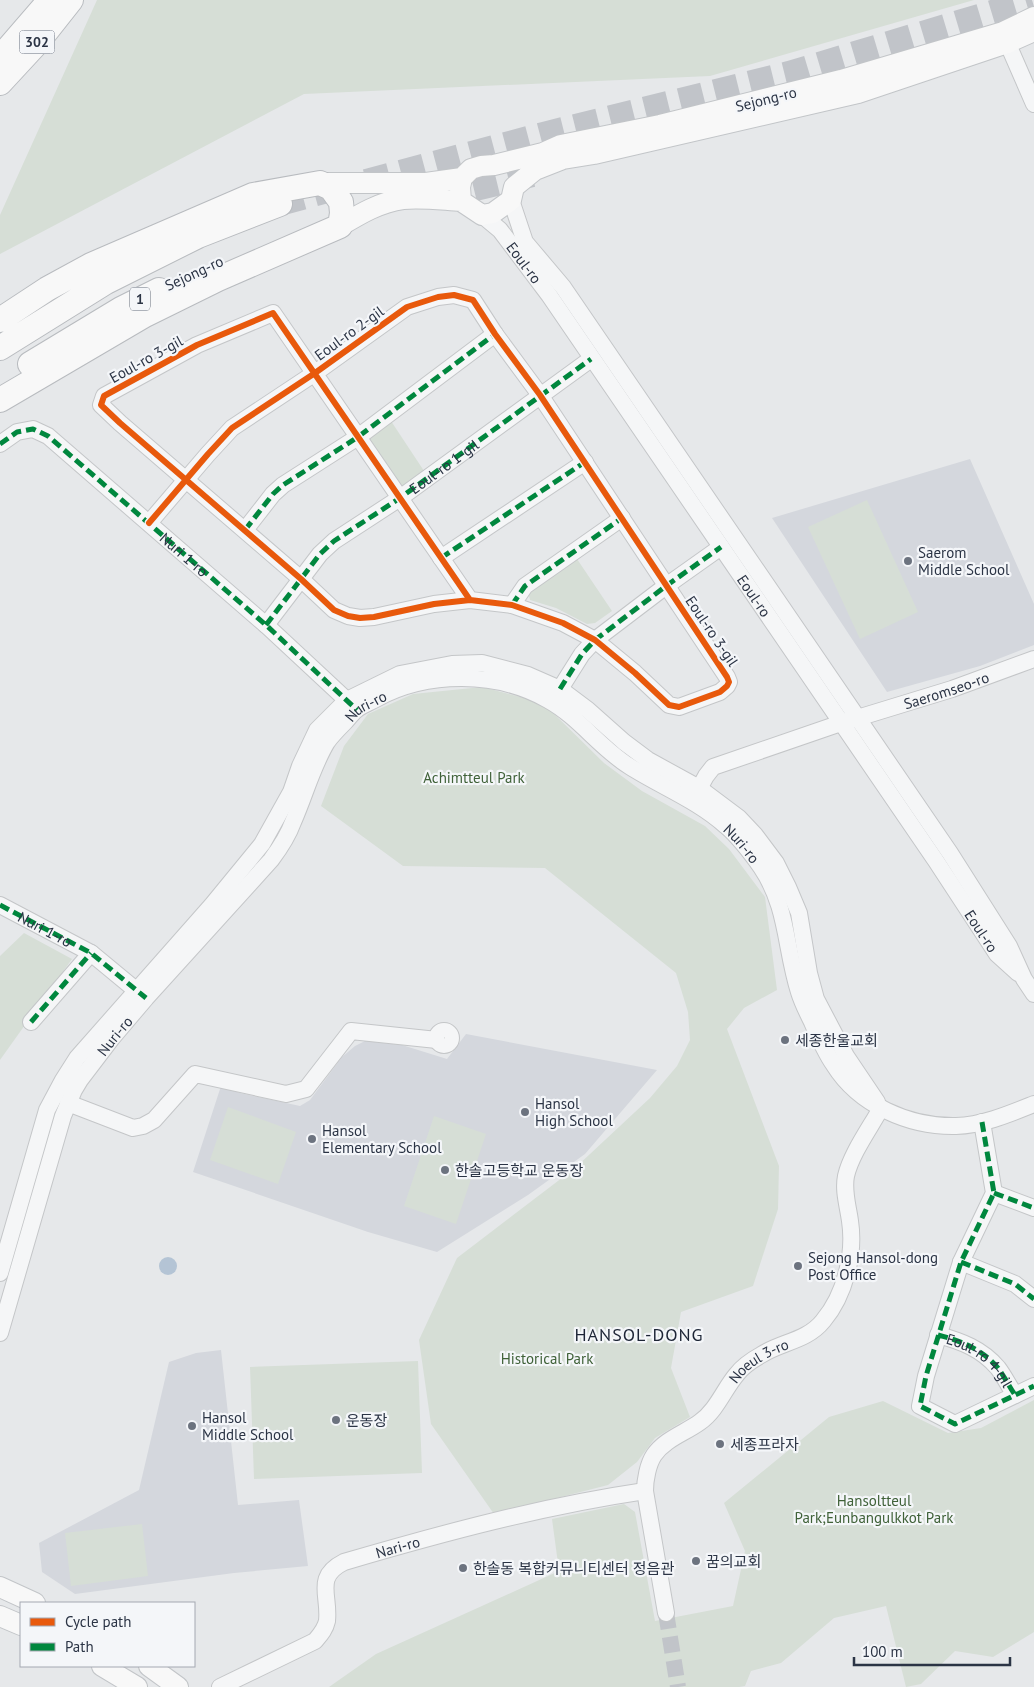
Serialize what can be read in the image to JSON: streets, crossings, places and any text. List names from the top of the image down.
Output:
{
  "streets": {
    "highway": ["302", "Sejong-ro", "1"],
    "street": [
      "Eoul-ro",
      "Eoul-ro 2-gil",
      "Eoul-ro 3-gil",
      "Eoul-ro 1-gil",
      "Nuri 1-ro",
      "Saeromseo-ro",
      "Nuri-ro",
      "Noeul 3-ro",
      "Eoul-ro 4-gil",
      "Nari-ro"
    ]
  },
  "crossings": [
    ["Sejong-ro", "Eoul-ro"],
    ["Eoul-ro", "Eoul-ro 1-gil"],
    ["Eoul-ro", "Saeromseo-ro"],
    ["Eoul-ro 2-gil", "Eoul-ro 3-gil"],
    ["Eoul-ro 2-gil", "Eoul-ro 1-gil"],
    ["Eoul-ro 2-gil", "Nuri 1-ro"],
    ["Eoul-ro 3-gil", "Eoul-ro 1-gil"],
    ["Eoul-ro 1-gil", "Nuri 1-ro"],
    ["Nuri 1-ro", "Nuri-ro"],
    ["Saeromseo-ro", "Nuri-ro"],
    ["Nuri-ro", "Noeul 3-ro"],
    ["Noeul 3-ro", "Nari-ro"]
  ],
  "districts": ["HANSOL-DONG"],
  "parks": ["Achimtteul Park", "Historical Park", "Hansoltteul Park;Eunbangulkkot Park"],
  "places": [
    "Saerom Middle School",
    "세종한울교회",
    "Hansol High School",
    "Hansol Elementary School",
    "한솔고등학교 운동장",
    "Sejong Hansol-dong Post Office",
    "운동장",
    "Hansol Middle School",
    "세종프라자",
    "꿈의교회",
    "한솔동 복합커뮤니티센터 정음관"
  ],
  "legend": ["Cycle path", "Path"],
  "scale_bar": "100 m"
}
